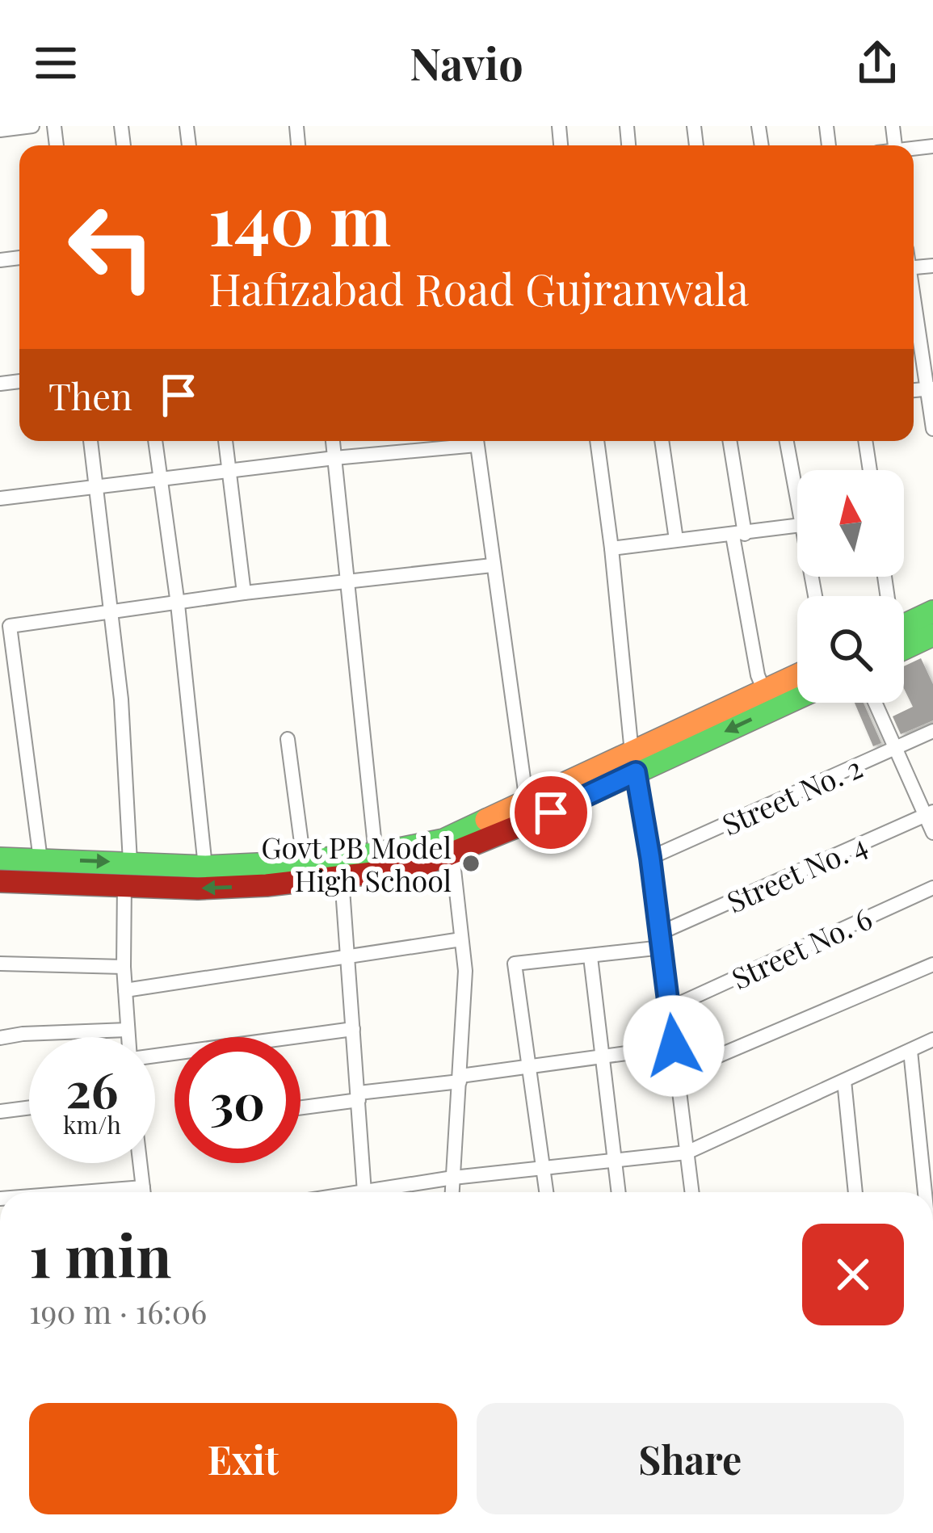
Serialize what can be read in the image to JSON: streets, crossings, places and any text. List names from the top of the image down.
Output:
{
  "streets": {
    "street": ["Street No. 2", "Street No. 4", "Street No. 6"]
  },
  "places": ["Govt PB Model High School"],
  "north": "top",
  "page": {
    "header": "Navio",
    "turn": ["140 m", "Hafizabad Road Gujranwala"],
    "then": "Then",
    "speed": "26 km/h",
    "limit": "30",
    "heading": ["1 min", "190 m · 16:06"],
    "buttons": ["Exit", "Share"]
  }
}
